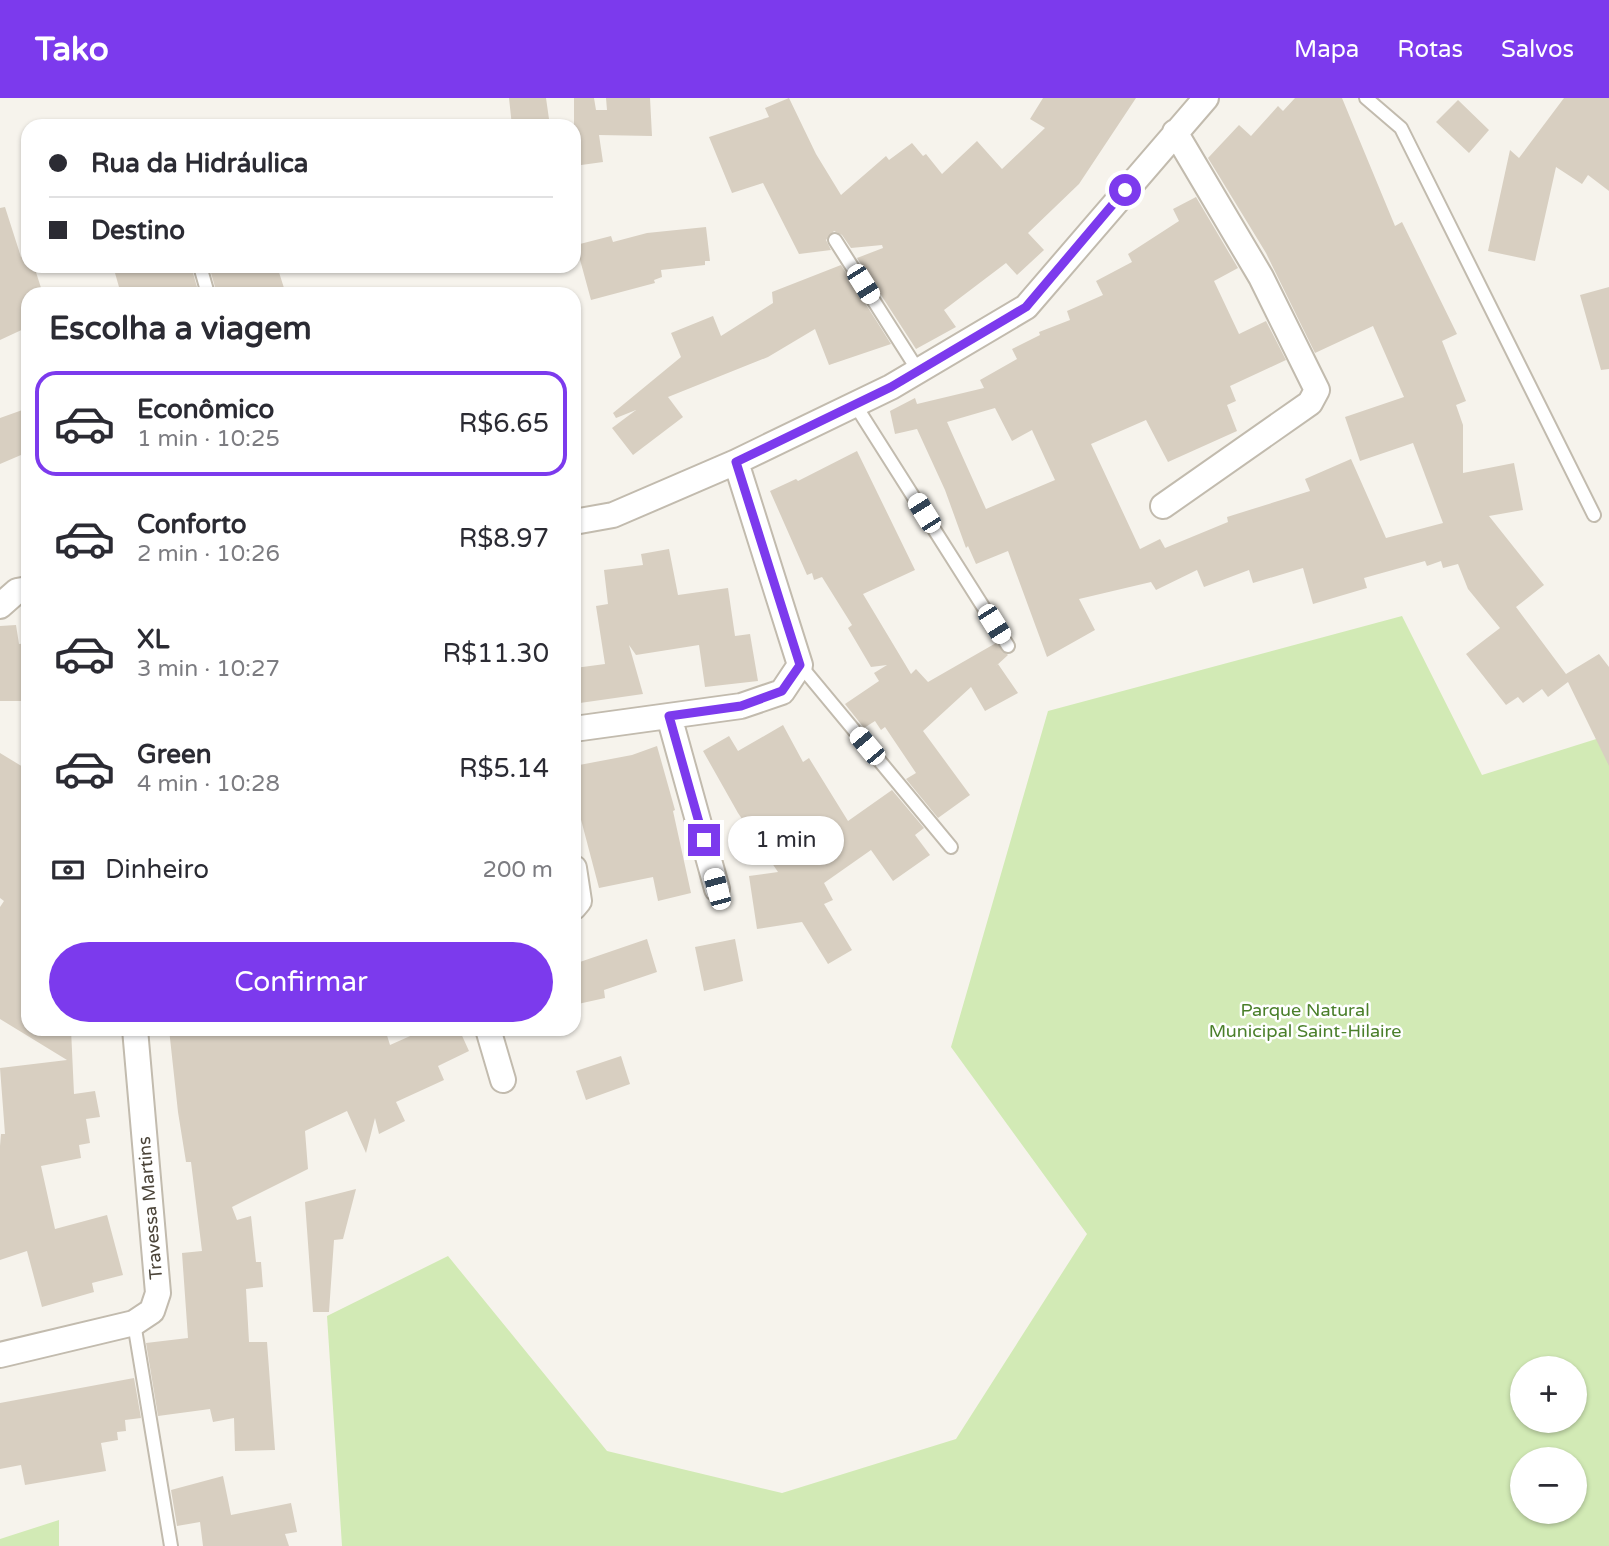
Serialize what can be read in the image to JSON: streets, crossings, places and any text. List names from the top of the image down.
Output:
{
  "streets": {
    "street": ["Travessa Martins"]
  },
  "parks": ["Parque Natural Municipal Saint-Hilaire"],
  "page": {
    "header": "Tako",
    "nav": ["Mapa", "Rotas", "Salvos"],
    "banner": ["Rua da Hidráulica", "Destino"],
    "heading": "Escolha a viagem",
    "list": [
      {
        "name": "Econômico",
        "note": "1 min · 10:25",
        "value": "R$6.65"
      },
      {
        "name": "Conforto",
        "note": "2 min · 10:26",
        "value": "R$8.97"
      },
      {
        "name": "XL",
        "note": "3 min · 10:27",
        "value": "R$11.30"
      },
      {
        "name": "Green",
        "note": "4 min · 10:28",
        "value": "R$5.14"
      }
    ],
    "bubble": "1 min",
    "pay": ["Dinheiro", "200 m"],
    "buttons": "Confirmar",
    "map_buttons": ["+", "−"]
  }
}
